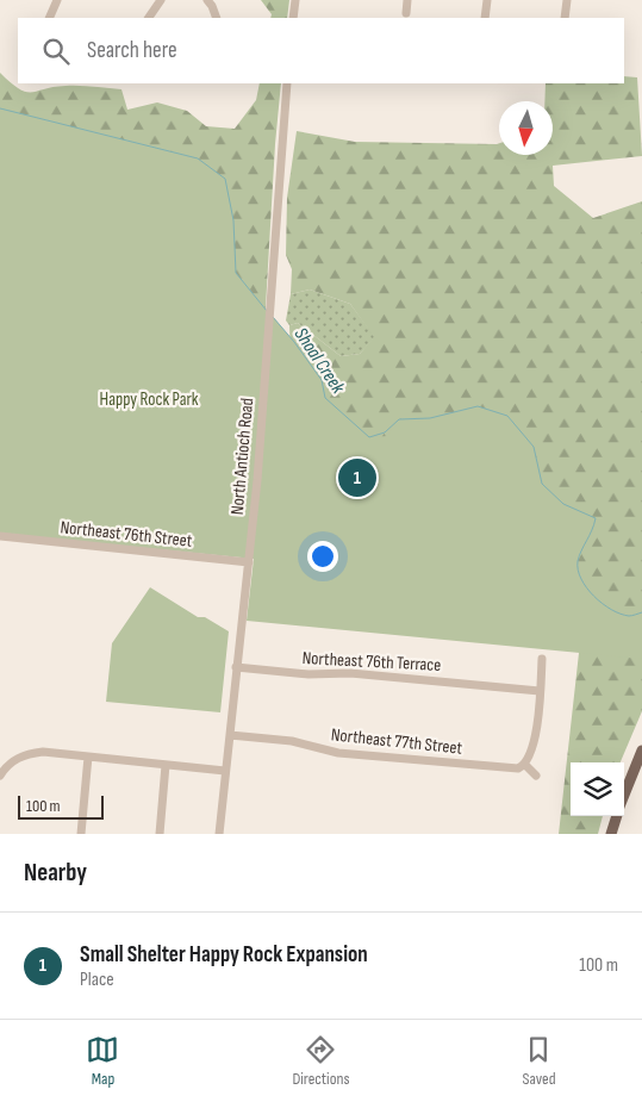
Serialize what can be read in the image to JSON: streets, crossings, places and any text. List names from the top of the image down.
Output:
{
  "streets": {
    "street": [
      "North Antioch Road",
      "Northeast 76th Street",
      "Northeast 76th Terrace",
      "Northeast 77th Street"
    ]
  },
  "crossings": [
    ["North Antioch Road", "Northeast 76th Street"],
    ["North Antioch Road", "Northeast 76th Terrace"],
    ["North Antioch Road", "Northeast 77th Street"]
  ],
  "water": ["Shoal Creek"],
  "parks": ["Happy Rock Park"],
  "scale_bar": "100 m",
  "north": "bottom",
  "page": {
    "search": "Search here",
    "pins": "1",
    "scale": "100 m",
    "heading": "Nearby",
    "list": [
      {
        "mark": "1",
        "name": "Small Shelter Happy Rock Expansion",
        "note": "Place",
        "value": "100 m"
      }
    ],
    "nav": ["Map", "Directions", "Saved"]
  }
}
